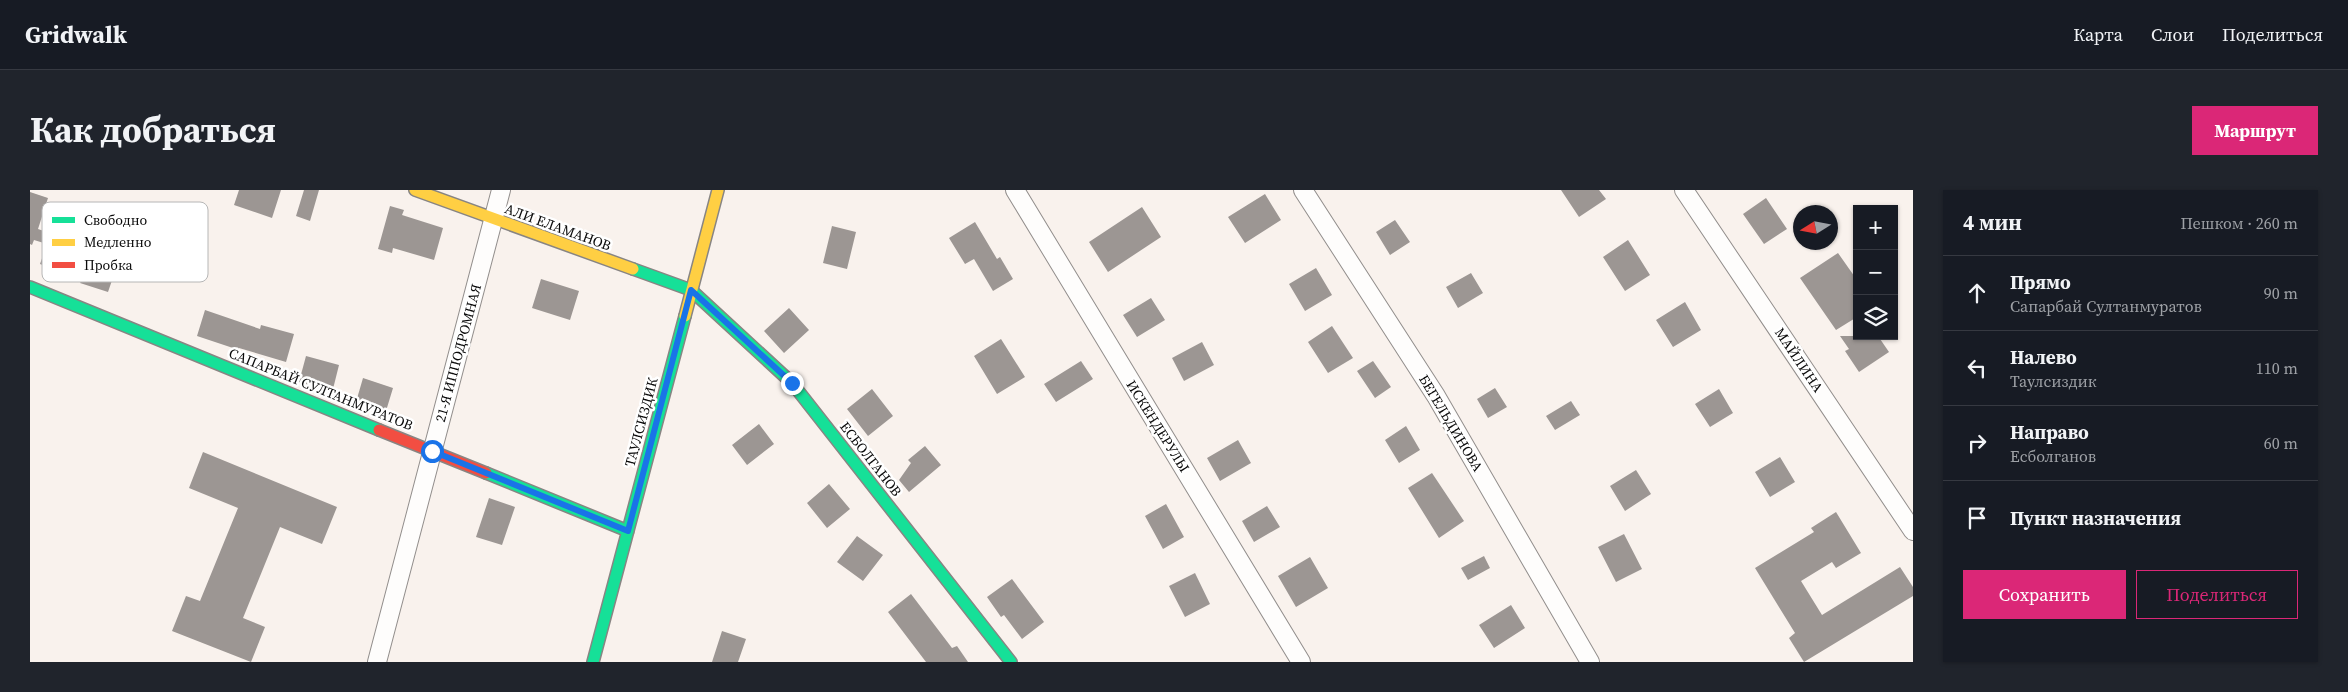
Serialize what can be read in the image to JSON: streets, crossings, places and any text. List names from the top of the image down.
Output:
{
  "streets": {
    "street": [
      "АЛИ ЕЛАМАНОВ",
      "21-Я ИППОДРОМНАЯ",
      "МАЙЛИНА",
      "САПАРБАЙ СУЛТАНМУРАТОВ",
      "ТАУЛСИЗДИК",
      "БЕГЕЛЬДИНОВА",
      "ИСКЕНДЕРУЛЫ",
      "ЕСБОЛГАНОВ"
    ]
  },
  "crossings": [
    ["АЛИ ЕЛАМАНОВ", "21-Я ИППОДРОМНАЯ"],
    ["АЛИ ЕЛАМАНОВ", "ТАУЛСИЗДИК"],
    ["АЛИ ЕЛАМАНОВ", "ЕСБОЛГАНОВ"],
    ["21-Я ИППОДРОМНАЯ", "САПАРБАЙ СУЛТАНМУРАТОВ"],
    ["САПАРБАЙ СУЛТАНМУРАТОВ", "ТАУЛСИЗДИК"],
    ["ТАУЛСИЗДИК", "ЕСБОЛГАНОВ"]
  ],
  "legend": ["Свободно", "Медленно", "Пробка"],
  "north": "left",
  "page": {
    "header": "Gridwalk",
    "nav": ["Карта", "Слои", "Поделиться"],
    "title": "Как добраться",
    "buttons": [
      "Маршрут",
      ["Сохранить", "Поделиться"]
    ],
    "heading": ["4 мин", "Пешком · 260 m"],
    "map_buttons": ["+", "−"],
    "list": [
      ["Прямо", "Сапарбай Султанмуратов", "90 m"],
      ["Налево", "Таулсиздик", "110 m"],
      ["Направо", "Есболганов", "60 m"],
      "Пункт назначения"
    ]
  }
}
